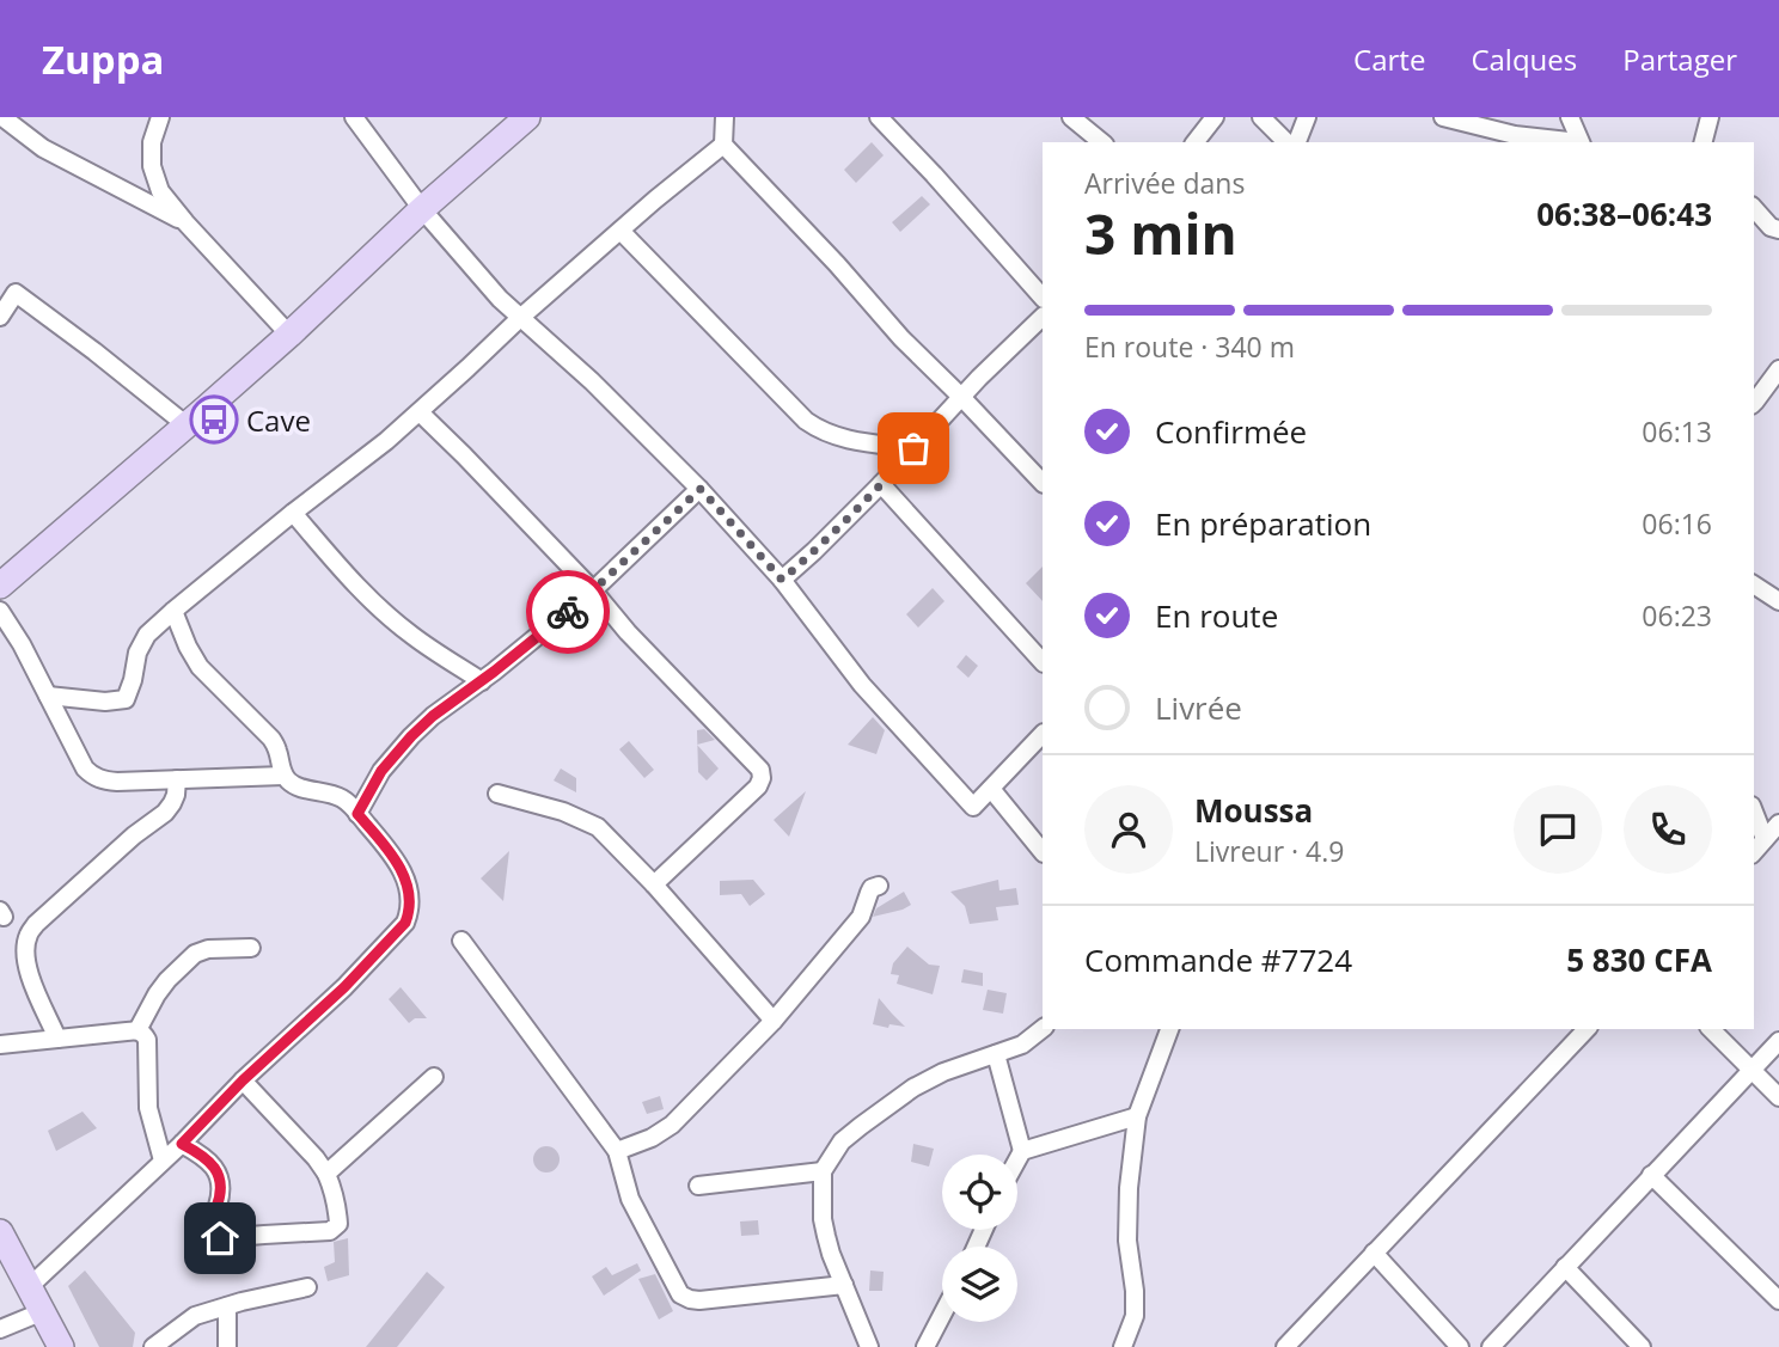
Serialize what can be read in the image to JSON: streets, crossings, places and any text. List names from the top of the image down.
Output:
{
  "places": {
    "bus stop": ["Cave"]
  },
  "page": {
    "header": "Zuppa",
    "nav": ["Carte", "Calques", "Partager"],
    "heading": ["3 min", "Arrivée dans", "06:38–06:43"],
    "panel": [
      "Moussa",
      "Livreur · 4.9",
      "Commande #7724",
      "5 830 CFA"
    ],
    "bar": "En route · 340 m",
    "list": [
      ["Confirmée", "06:13"],
      ["En préparation", "06:16"],
      ["En route", "06:23"],
      "Livrée"
    ]
  }
}
